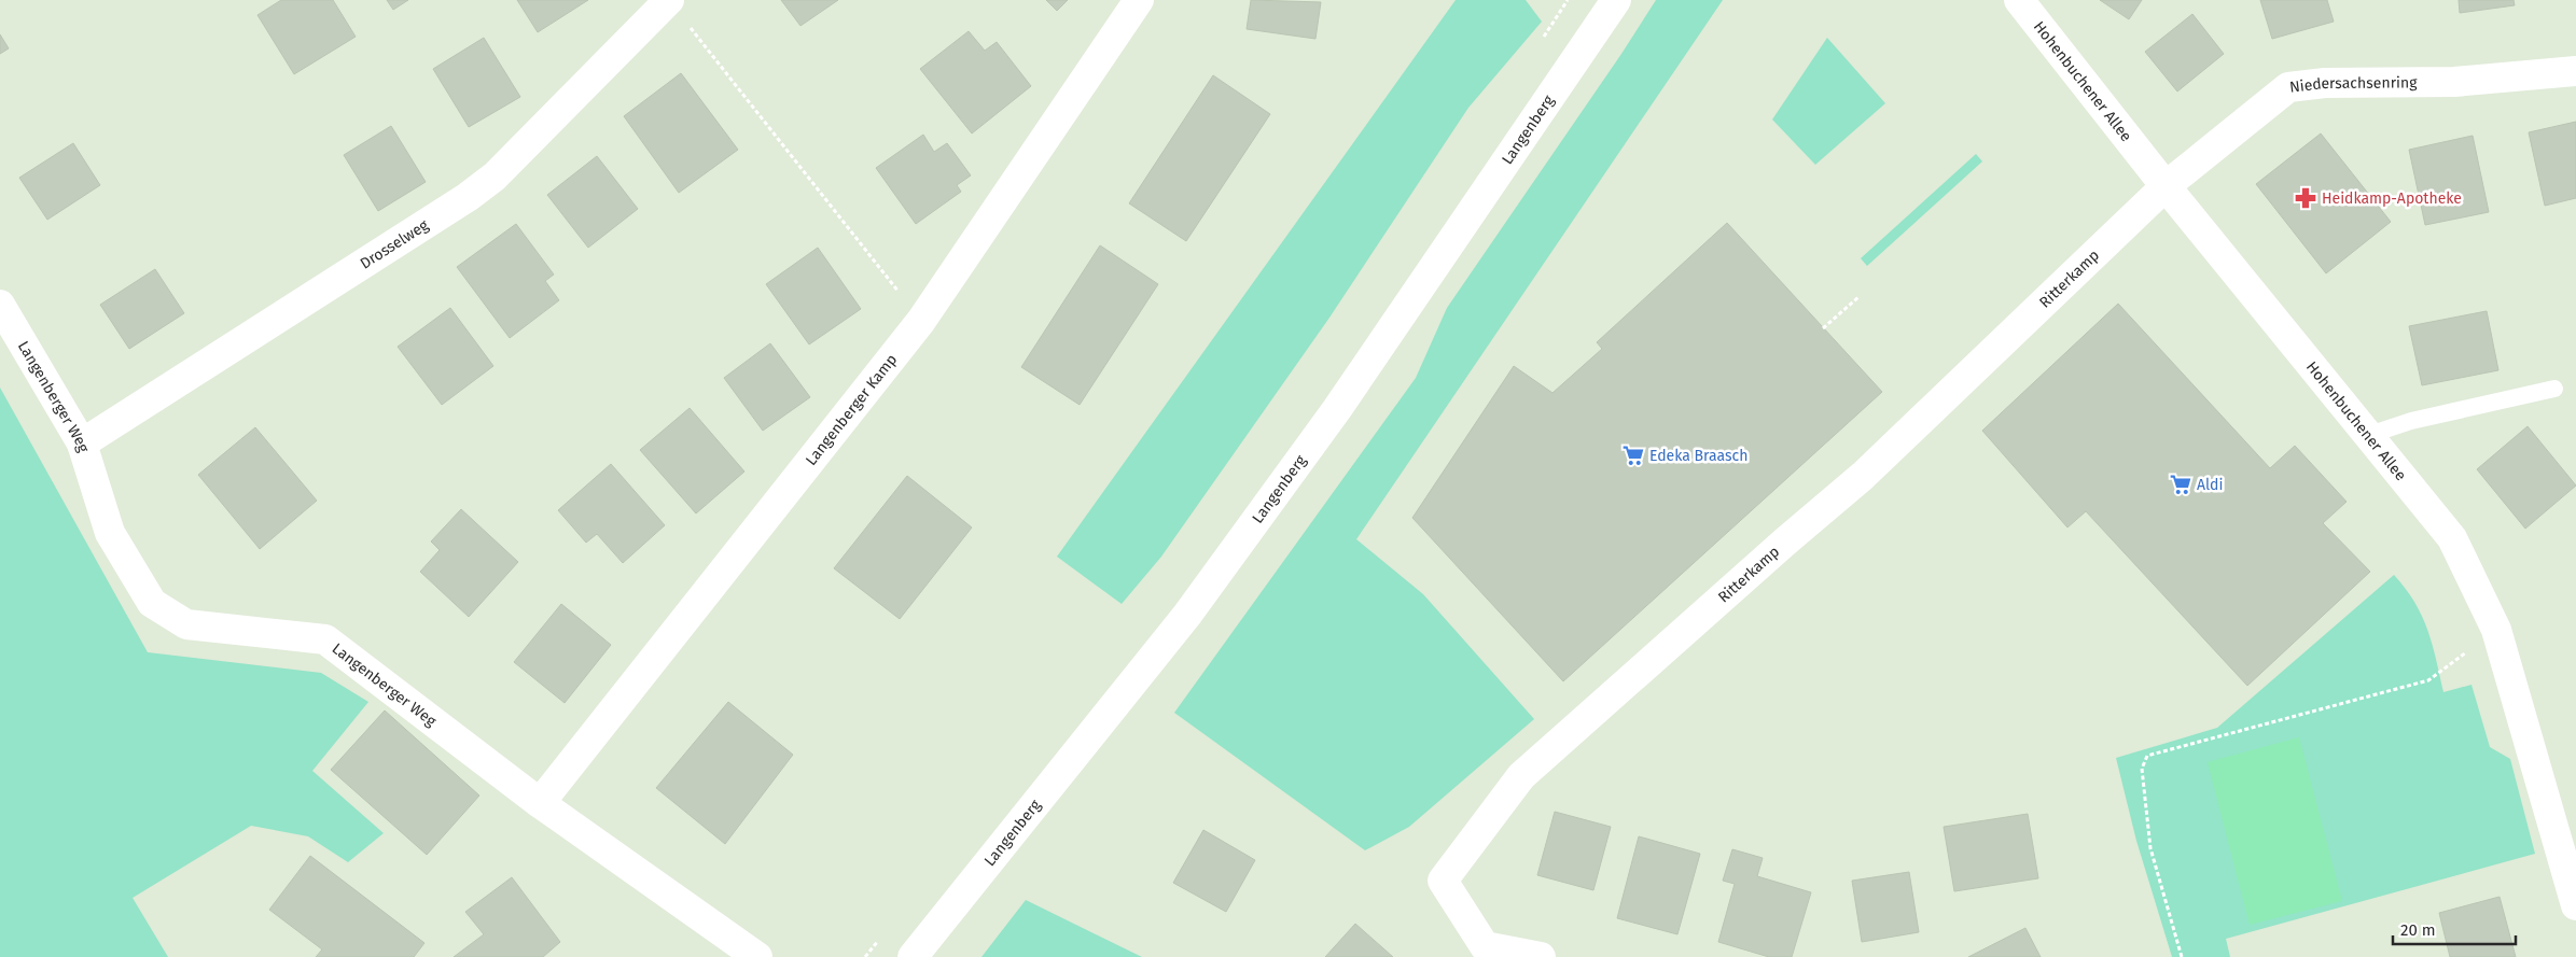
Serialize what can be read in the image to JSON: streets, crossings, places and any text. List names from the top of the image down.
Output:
{
  "streets": {
    "street": [
      "Hohenbuchener Allee",
      "Niedersachsenring",
      "Langenberg",
      "Drosselweg",
      "Ritterkamp",
      "Langenberger Weg",
      "Langenberger Kamp"
    ]
  },
  "crossings": [
    ["Hohenbuchener Allee", "Niedersachsenring"],
    ["Hohenbuchener Allee", "Ritterkamp"],
    ["Niedersachsenring", "Ritterkamp"],
    ["Drosselweg", "Langenberger Weg"],
    ["Langenberger Weg", "Langenberger Kamp"]
  ],
  "places": {
    "pharmacy": ["Heidkamp-Apotheke"],
    "supermarket": ["Edeka Braasch", "Aldi"]
  },
  "scale_bar": "20 m"
}
